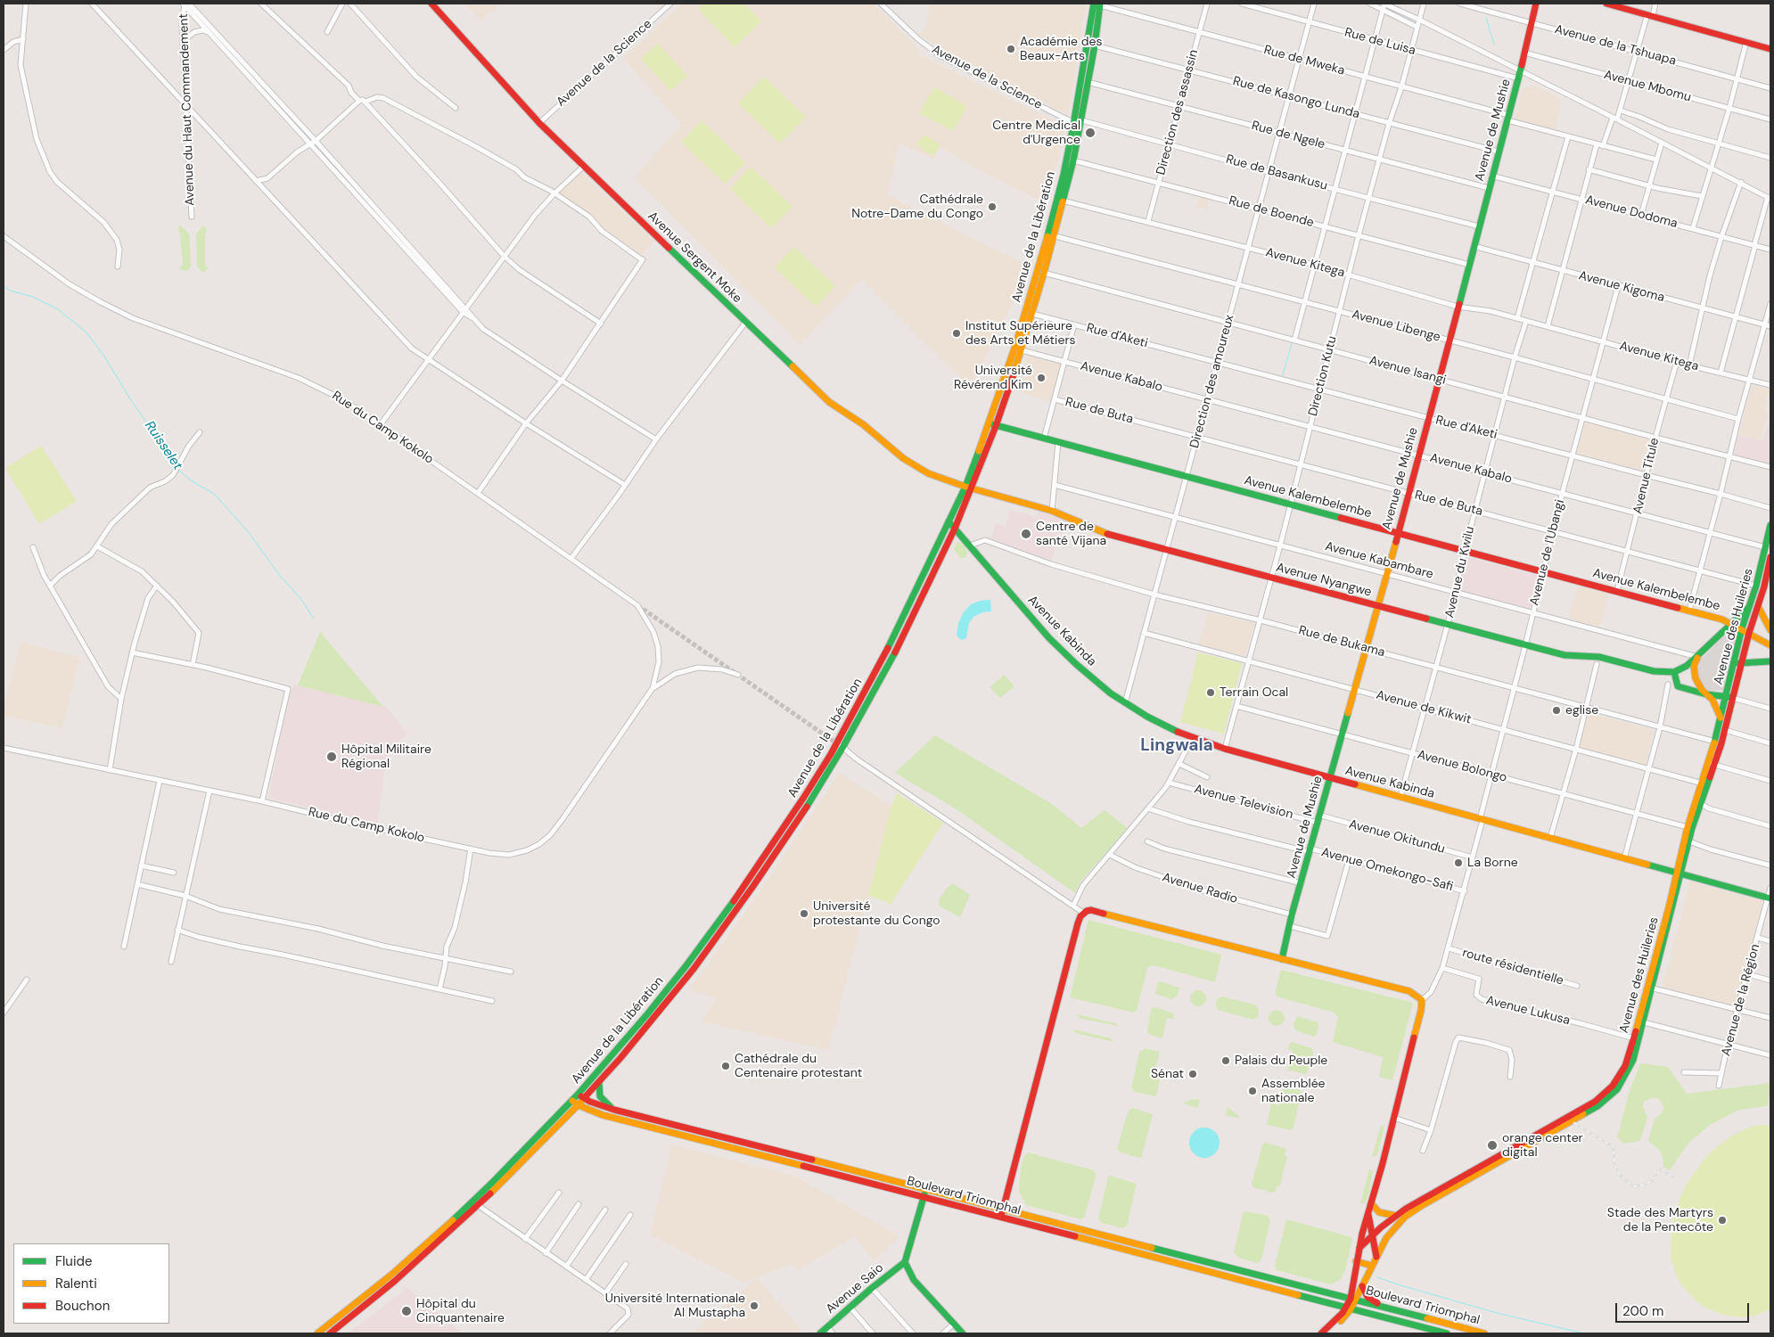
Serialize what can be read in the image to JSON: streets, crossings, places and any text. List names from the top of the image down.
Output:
{
  "streets": {
    "main road": [
      "Avenue de Mushie",
      "Avenue de la Libération",
      "Avenue Sergent Moke",
      "Avenue Kalembelembe",
      "Avenue Nyangwe",
      "Avenue des Huileries",
      "Avenue Kabinda",
      "Boulevard Triomphal",
      "Avenue Saio"
    ],
    "street": [
      "Rue de Luisa",
      "Avenue de la Tshuapa",
      "Rue de Mweka",
      "Avenue de la Science",
      "Avenue Mbomu",
      "Rue de Kasongo Lunda",
      "Avenue du Haut Commandement",
      "Direction des assassin",
      "Rue de Ngele",
      "Rue de Basankusu",
      "Rue de Boende",
      "Avenue Dodoma",
      "Avenue Kitega",
      "Avenue Kigoma",
      "Avenue Libenge",
      "Rue d'Aketi",
      "Avenue Isangi",
      "Direction Kutu",
      "Avenue Kabalo",
      "Direction des amoureux",
      "Rue de Buta",
      "Rue du Camp Kokolo",
      "Avenue Titule",
      "Avenue de l'Ubangi",
      "Avenue Kabambare",
      "Avenue du Kwilu",
      "Rue de Bukama",
      "Avenue de Kikwit",
      "Avenue Bolongo",
      "Avenue Television",
      "Avenue Okitundu",
      "Avenue Omekongo-Safi",
      "Avenue Radio",
      "route résidentielle",
      "Avenue de la Région",
      "Avenue Lukusa"
    ]
  },
  "crossings": [
    ["Rue de Luisa", "Avenue de Mushie"],
    ["Rue de Luisa", "Direction Kutu"],
    ["Rue de Luisa", "Direction des amoureux"],
    ["Avenue de la Tshuapa", "Avenue de Mushie"],
    ["Rue de Mweka", "Direction des assassin"],
    ["Rue de Mweka", "Avenue de Mushie"],
    ["Rue de Mweka", "Avenue de la Libération"],
    ["Rue de Mweka", "Direction Kutu"],
    ["Rue de Mweka", "Direction des amoureux"],
    ["Avenue de la Science", "Rue de Basankusu"],
    ["Avenue de la Science", "Avenue de la Libération"],
    ["Avenue de la Science", "Avenue Sergent Moke"],
    ["Avenue Mbomu", "Avenue de Mushie"],
    ["Rue de Kasongo Lunda", "Direction des assassin"],
    ["Rue de Kasongo Lunda", "Avenue de Mushie"],
    ["Rue de Kasongo Lunda", "Avenue de la Libération"],
    ["Rue de Kasongo Lunda", "Direction Kutu"],
    ["Rue de Kasongo Lunda", "Direction des amoureux"],
    ["Direction des assassin", "Rue de Ngele"],
    ["Direction des assassin", "Rue de Basankusu"],
    ["Direction des assassin", "Rue de Boende"],
    ["Direction des assassin", "Avenue Kitega"],
    ["Avenue de Mushie", "Rue de Ngele"],
    ["Avenue de Mushie", "Rue de Basankusu"],
    ["Avenue de Mushie", "Rue de Boende"],
    ["Avenue de Mushie", "Avenue Dodoma"],
    ["Avenue de Mushie", "Avenue Kitega"],
    ["Avenue de Mushie", "Avenue Kigoma"],
    ["Avenue de Mushie", "Avenue Libenge"],
    ["Avenue de Mushie", "Rue d'Aketi"],
    ["Avenue de Mushie", "Avenue Isangi"],
    ["Avenue de Mushie", "Avenue Kabalo"],
    ["Avenue de Mushie", "Rue de Buta"],
    ["Avenue de Mushie", "Avenue Kalembelembe"],
    ["Avenue de Mushie", "Avenue Kabambare"],
    ["Avenue de Mushie", "Avenue Nyangwe"],
    ["Avenue de Mushie", "Avenue Kabinda"],
    ["Avenue de Mushie", "Rue de Bukama"],
    ["Avenue de Mushie", "Avenue de Kikwit"],
    ["Avenue de Mushie", "Avenue Bolongo"],
    ["Avenue de Mushie", "Avenue Television"],
    ["Avenue de Mushie", "Avenue Okitundu"],
    ["Avenue de Mushie", "Avenue Omekongo-Safi"],
    ["Avenue de Mushie", "Avenue Radio"],
    ["Rue de Ngele", "Avenue de la Libération"],
    ["Rue de Ngele", "Direction Kutu"],
    ["Rue de Ngele", "Direction des amoureux"],
    ["Rue de Basankusu", "Avenue de la Libération"],
    ["Rue de Basankusu", "Direction Kutu"],
    ["Rue de Basankusu", "Direction des amoureux"],
    ["Rue de Boende", "Avenue de la Libération"],
    ["Rue de Boende", "Direction Kutu"],
    ["Rue de Boende", "Direction des amoureux"],
    ["Avenue de la Libération", "Avenue Sergent Moke"],
    ["Avenue de la Libération", "Avenue Kitega"],
    ["Avenue de la Libération", "Avenue Libenge"],
    ["Avenue de la Libération", "Rue d'Aketi"],
    ["Avenue de la Libération", "Avenue Isangi"],
    ["Avenue de la Libération", "Avenue Kabalo"],
    ["Avenue de la Libération", "Avenue Kalembelembe"],
    ["Avenue de la Libération", "Avenue Nyangwe"],
    ["Avenue de la Libération", "Avenue Kabinda"],
    ["Avenue de la Libération", "Boulevard Triomphal"],
    ["Avenue Sergent Moke", "Avenue Nyangwe"],
    ["Avenue Kitega", "Direction Kutu"],
    ["Avenue Kitega", "Direction des amoureux"],
    ["Avenue Kitega", "Avenue Titule"],
    ["Avenue Kitega", "Avenue de l'Ubangi"],
    ["Avenue Kitega", "Avenue du Kwilu"],
    ["Avenue Kigoma", "Avenue de l'Ubangi"],
    ["Avenue Libenge", "Direction Kutu"],
    ["Avenue Libenge", "Direction des amoureux"],
    ["Avenue Libenge", "Avenue Titule"],
    ["Avenue Libenge", "Avenue de l'Ubangi"],
    ["Avenue Libenge", "Avenue du Kwilu"],
    ["Rue d'Aketi", "Direction Kutu"],
    ["Rue d'Aketi", "Direction des amoureux"],
    ["Rue d'Aketi", "Avenue Titule"],
    ["Rue d'Aketi", "Avenue de l'Ubangi"],
    ["Rue d'Aketi", "Avenue du Kwilu"],
    ["Avenue Isangi", "Direction Kutu"],
    ["Avenue Isangi", "Direction des amoureux"],
    ["Avenue Isangi", "Avenue Titule"],
    ["Avenue Isangi", "Avenue de l'Ubangi"],
    ["Avenue Isangi", "Avenue du Kwilu"],
    ["Direction Kutu", "Avenue Kabalo"],
    ["Direction Kutu", "Rue de Buta"],
    ["Direction Kutu", "Avenue Kalembelembe"],
    ["Direction Kutu", "Avenue Kabambare"],
    ["Direction Kutu", "Avenue Nyangwe"],
    ["Direction Kutu", "Avenue Kabinda"],
    ["Direction Kutu", "Rue de Bukama"],
    ["Direction Kutu", "Avenue de Kikwit"],
    ["Direction Kutu", "Avenue Bolongo"],
    ["Avenue Kabalo", "Direction des amoureux"],
    ["Avenue Kabalo", "Avenue Titule"],
    ["Avenue Kabalo", "Avenue de l'Ubangi"],
    ["Avenue Kabalo", "Avenue du Kwilu"],
    ["Avenue Kabalo", "Avenue des Huileries"],
    ["Direction des amoureux", "Rue de Buta"],
    ["Direction des amoureux", "Avenue Kalembelembe"],
    ["Direction des amoureux", "Avenue Kabambare"],
    ["Direction des amoureux", "Avenue Nyangwe"],
    ["Direction des amoureux", "Avenue Kabinda"],
    ["Direction des amoureux", "Rue de Bukama"],
    ["Direction des amoureux", "Avenue de Kikwit"],
    ["Rue de Buta", "Avenue Titule"],
    ["Rue de Buta", "Avenue de l'Ubangi"],
    ["Rue de Buta", "Avenue du Kwilu"],
    ["Rue de Buta", "Avenue des Huileries"],
    ["Avenue Titule", "Avenue Kalembelembe"],
    ["Avenue Kalembelembe", "Avenue de l'Ubangi"],
    ["Avenue Kalembelembe", "Avenue du Kwilu"],
    ["Avenue Kalembelembe", "Avenue des Huileries"],
    ["Avenue de l'Ubangi", "Avenue Kabambare"],
    ["Avenue de l'Ubangi", "Avenue Nyangwe"],
    ["Avenue de l'Ubangi", "Avenue Kabinda"],
    ["Avenue de l'Ubangi", "Rue de Bukama"],
    ["Avenue de l'Ubangi", "Avenue de Kikwit"],
    ["Avenue de l'Ubangi", "Avenue Bolongo"],
    ["Avenue de l'Ubangi", "Avenue Okitundu"],
    ["Avenue de l'Ubangi", "Avenue Omekongo-Safi"],
    ["Avenue de l'Ubangi", "route résidentielle"],
    ["Avenue de l'Ubangi", "Avenue Lukusa"],
    ["Avenue Kabambare", "Avenue du Kwilu"],
    ["Avenue du Kwilu", "Avenue Nyangwe"],
    ["Avenue du Kwilu", "Avenue Kabinda"],
    ["Avenue du Kwilu", "Rue de Bukama"],
    ["Avenue du Kwilu", "Avenue de Kikwit"],
    ["Avenue du Kwilu", "Avenue Bolongo"],
    ["Avenue des Huileries", "Avenue Kabinda"],
    ["Avenue des Huileries", "Rue de Bukama"],
    ["Avenue des Huileries", "Avenue de Kikwit"],
    ["Avenue des Huileries", "Avenue Bolongo"],
    ["Avenue des Huileries", "Avenue Lukusa"],
    ["Avenue des Huileries", "Boulevard Triomphal"],
    ["Avenue Kabinda", "Rue de Bukama"],
    ["Avenue Kabinda", "Avenue de la Région"]
  ],
  "districts": ["Lingwala"],
  "water": ["Ruisselet"],
  "places": [
    "Académie des Beaux-Arts",
    "Centre Medical d'Urgence",
    "Cathédrale Notre-Dame du Congo",
    "Institut Supérieure des Arts et Métiers",
    "Université Révérend Kim",
    "Centre de santé Vijana",
    "Terrain Ocal",
    "eglise",
    "Hôpital Militaire Régional",
    "La Borne",
    "Université protestante du Congo",
    "Palais du Peuple",
    "Cathédrale du Centenaire protestant",
    "Sénat",
    "Assemblée nationale",
    "orange center digital",
    "Stade des Martyrs de la Pentecôte",
    "Université Internationale Al Mustapha",
    "Hôpital du Cinquantenaire"
  ],
  "legend": ["Fluide", "Ralenti", "Bouchon"],
  "scale_bar": "200 m"
}
